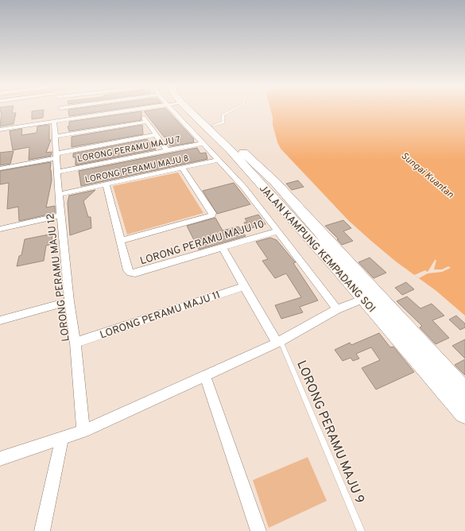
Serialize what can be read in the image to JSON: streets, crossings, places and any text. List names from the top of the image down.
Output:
{
  "streets": {
    "highway": ["JALAN KAMPUNG KEMPADANG SOI"],
    "street": [
      "LORONG PERAMU MAJU 7",
      "LORONG PERAMU MAJU 8",
      "LORONG PERAMU MAJU 10",
      "LORONG PERAMU MAJU 12",
      "LORONG PERAMU MAJU 11"
    ],
    "lane": ["LORONG PERAMU MAJU 9"]
  },
  "crossings": [
    ["LORONG PERAMU MAJU 7", "LORONG PERAMU MAJU 12"],
    ["LORONG PERAMU MAJU 8", "LORONG PERAMU MAJU 10"],
    ["LORONG PERAMU MAJU 8", "LORONG PERAMU MAJU 12"],
    ["LORONG PERAMU MAJU 12", "LORONG PERAMU MAJU 11"]
  ],
  "water": ["Sungai Kuantan"]
}
